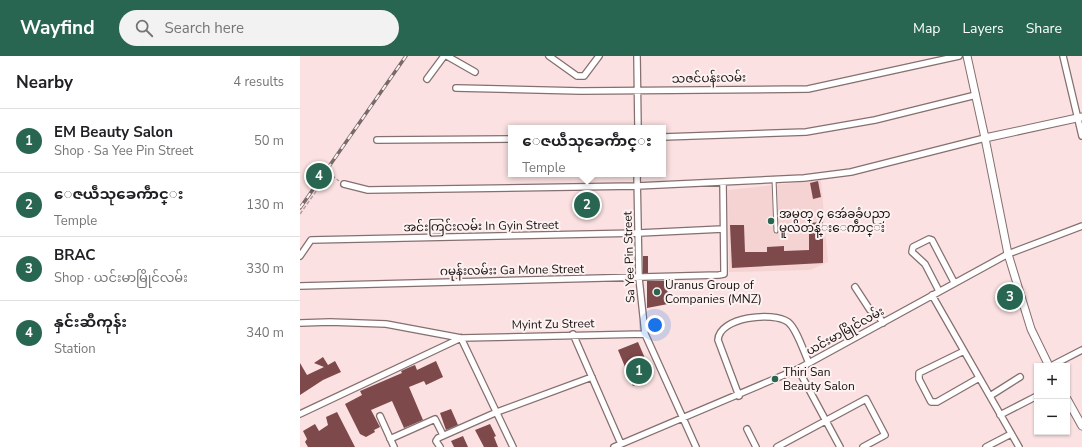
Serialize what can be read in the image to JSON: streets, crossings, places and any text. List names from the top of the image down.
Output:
{
  "streets": {
    "street": [
      "သဇင်ပန်းလမ်း",
      "အင်းကြင်းလမ်း In Gyin Street",
      "Sa Yee Pin Street",
      "ဂမုန်းလမ်းး Ga Mone Street",
      "Myint Zu Street",
      "ယင်းမာမြိုင်လမ်း"
    ]
  },
  "crossings": [
    ["အင်းကြင်းလမ်း In Gyin Street", "Sa Yee Pin Street"],
    ["အင်းကြင်းလမ်း In Gyin Street", "ဂမုန်းလမ်းး Ga Mone Street"],
    ["Sa Yee Pin Street", "ဂမုန်းလမ်းး Ga Mone Street"],
    ["Sa Yee Pin Street", "Myint Zu Street"],
    ["Sa Yee Pin Street", "ယင်းမာမြိုင်လမ်း"]
  ],
  "places": ["အမွတ္ ၄ အေဴခခံပညာ မူလတန္းေကဵာင္း", "Uranus Group of Companies (MNZ)", "Thiri San Beauty Salon"],
  "page": {
    "header": "Wayfind",
    "search": "Search here",
    "nav": ["Map", "Layers", "Share"],
    "heading": ["Nearby", "4 results"],
    "list": [
      {
        "mark": "1",
        "name": "EM Beauty Salon",
        "note": "Shop · Sa Yee Pin Street",
        "value": "50 m"
      },
      {
        "mark": "2",
        "name": "ေဇယဵသုခေကဵာင္း",
        "note": "Temple",
        "value": "130 m"
      },
      {
        "mark": "3",
        "name": "BRAC",
        "note": "Shop · ယင်းမာမြိုင်လမ်း",
        "value": "330 m"
      },
      {
        "mark": "4",
        "name": "နှင်းဆီကုန်း",
        "note": "Station",
        "value": "340 m"
      }
    ],
    "popup": ["ေဇယဵသုခေကဵာင္း", "Temple"],
    "pins": [
      "4",
      "2",
      "3",
      "1"
    ],
    "map_buttons": ["+", "−"]
  }
}
